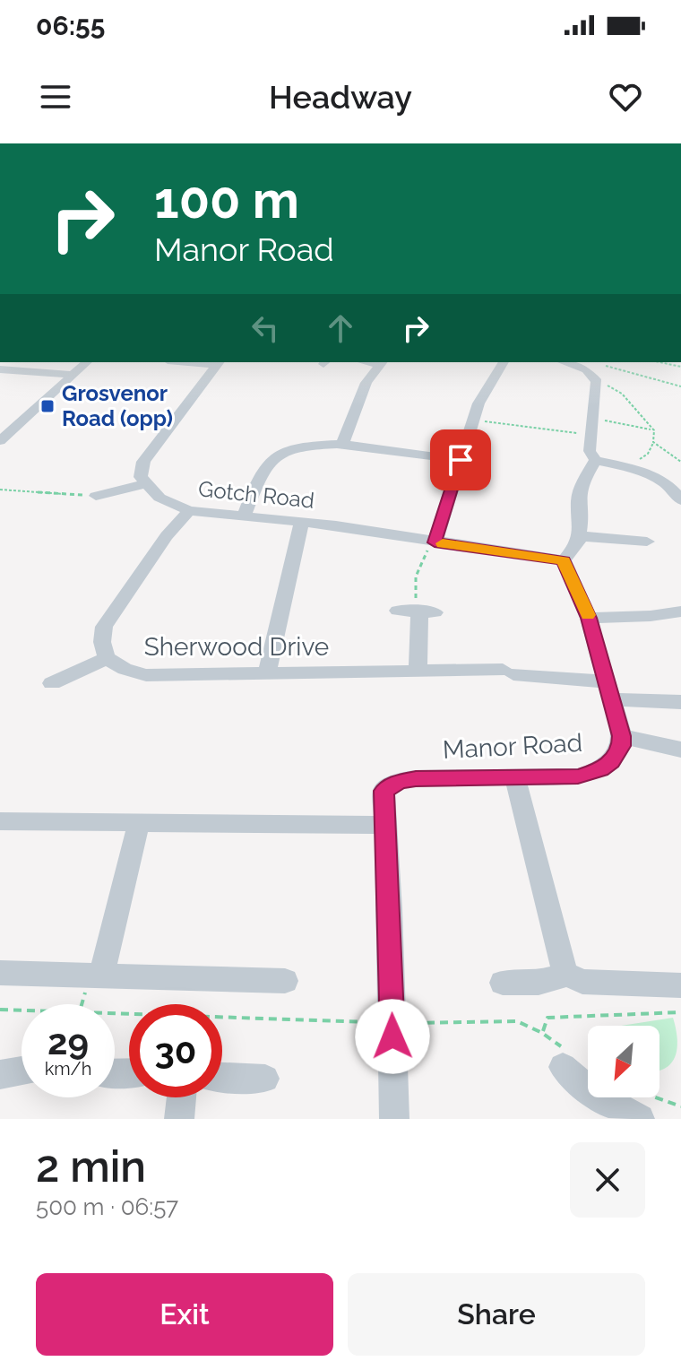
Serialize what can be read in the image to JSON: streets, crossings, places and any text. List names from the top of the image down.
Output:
{
  "streets": {
    "street": ["Gotch Road", "Sherwood Drive", "Manor Road"]
  },
  "crossings": [
    ["Gotch Road", "Sherwood Drive"],
    ["Gotch Road", "Manor Road"],
    ["Sherwood Drive", "Manor Road"]
  ],
  "places": {
    "transit": ["Grosvenor Road (opp)"]
  },
  "north": "bottom left",
  "page": {
    "status": "06:55",
    "header": "Headway",
    "turn": ["100 m", "Manor Road"],
    "speed": "29 km/h",
    "limit": "30",
    "heading": ["2 min", "500 m · 06:57"],
    "buttons": ["Exit", "Share"]
  }
}
